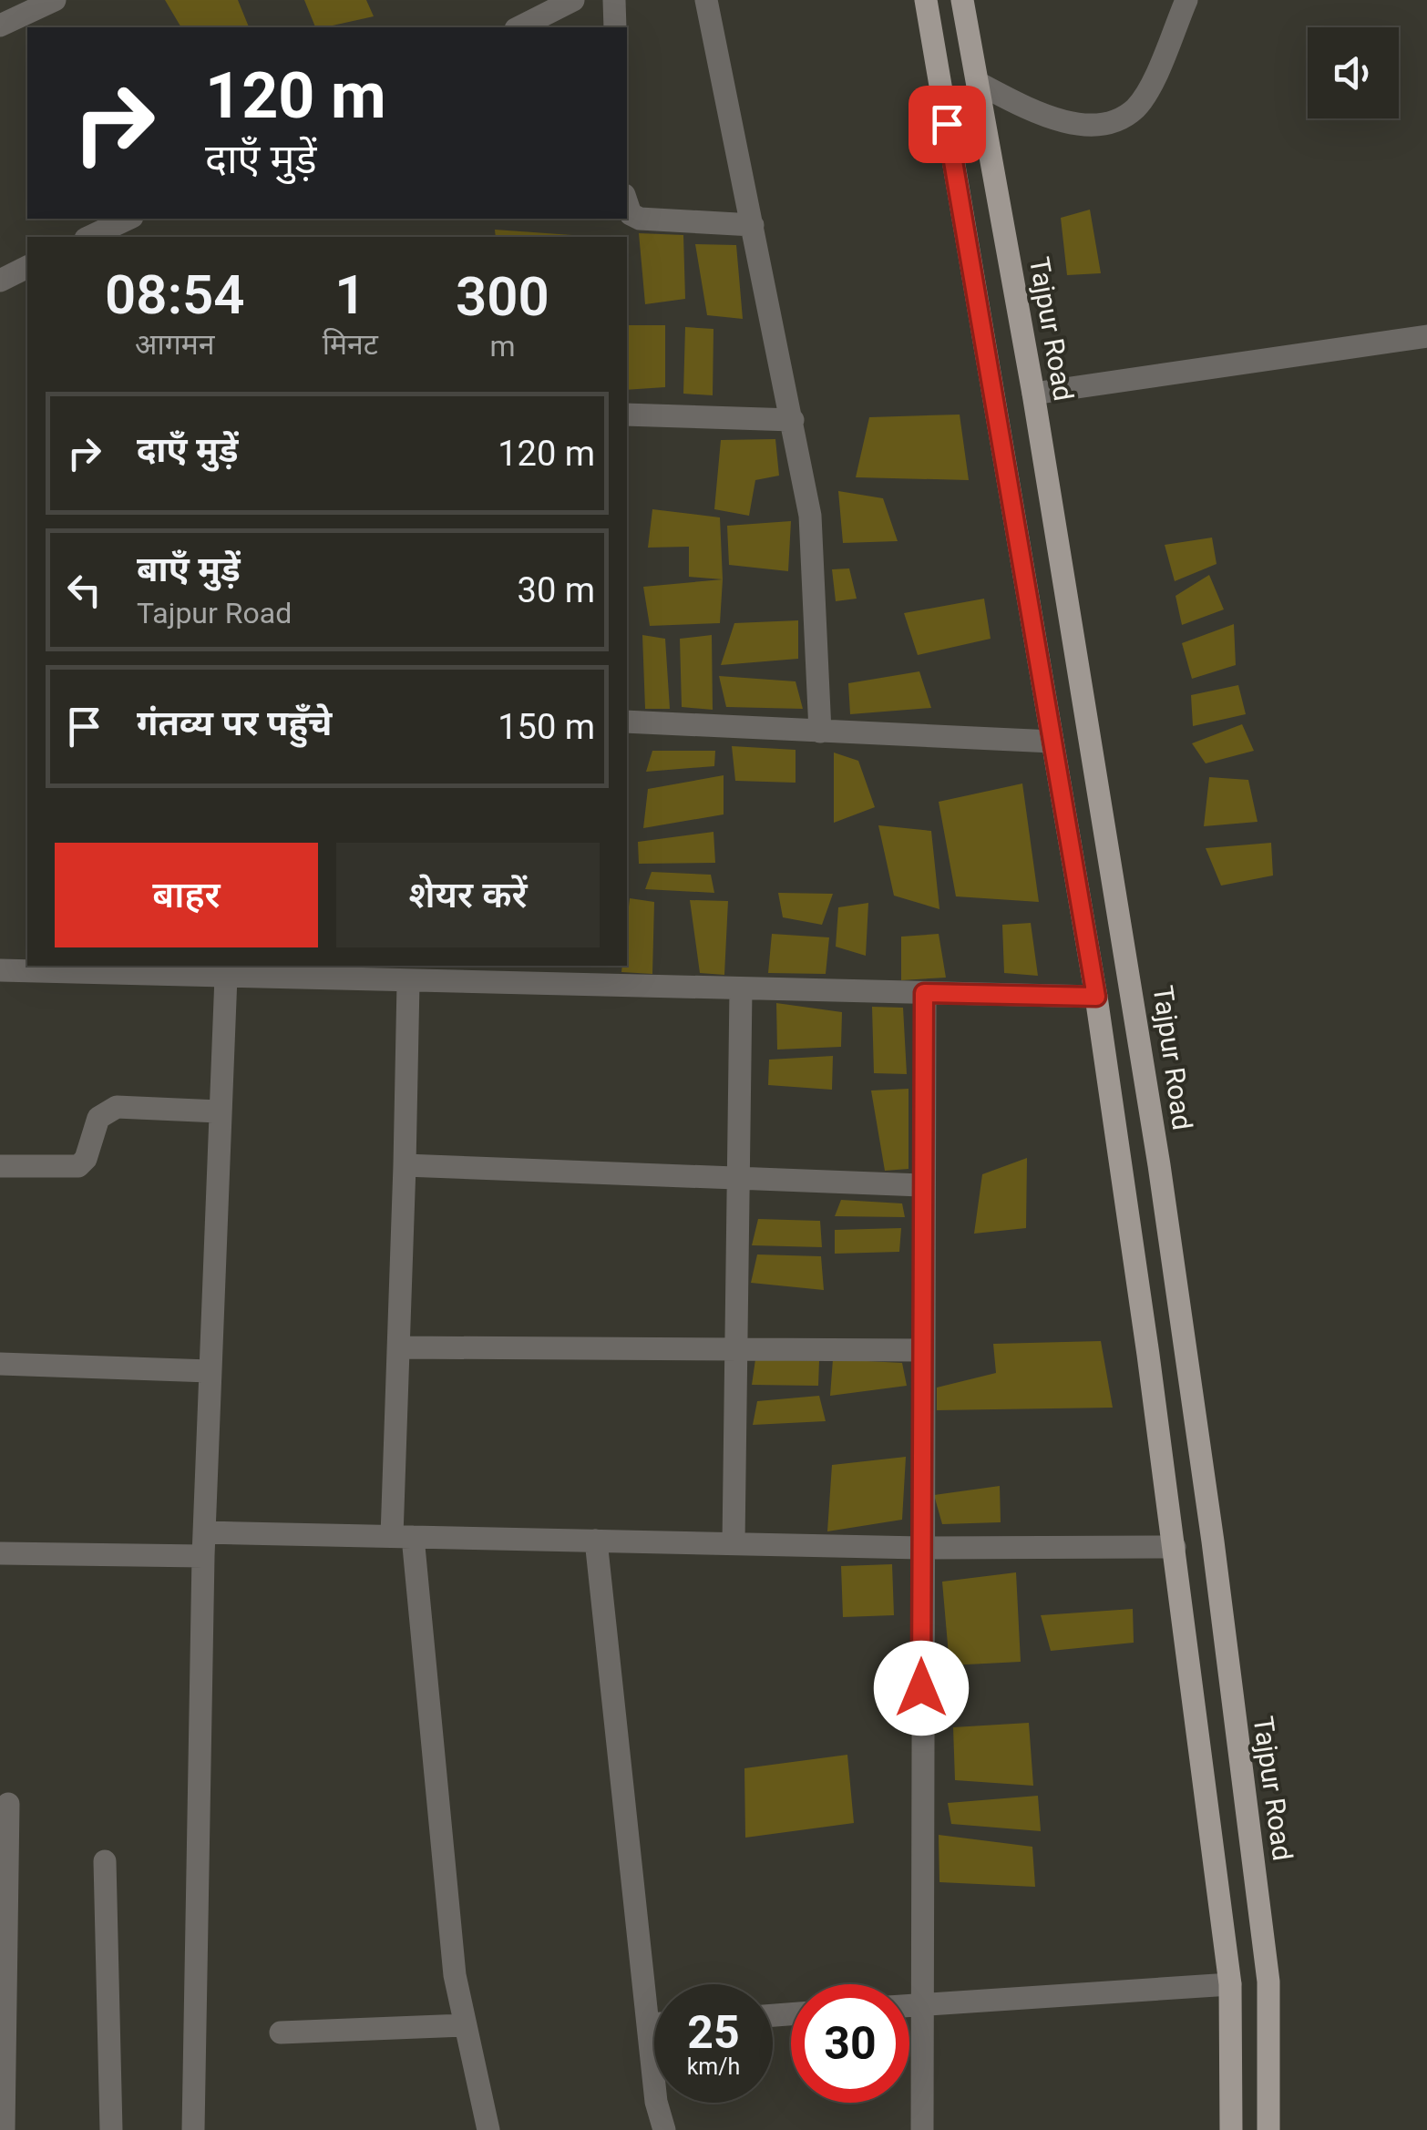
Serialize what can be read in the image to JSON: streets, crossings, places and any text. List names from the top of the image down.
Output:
{
  "streets": {
    "main road": ["Tajpur Road"]
  },
  "page": {
    "turn": ["120 m", "दाएँ मुड़ें"],
    "eta": [
      "08:54",
      "आगमन",
      "1",
      "मिनट",
      "300",
      "m"
    ],
    "list": [
      {
        "name": "दाएँ मुड़ें",
        "value": "120 m"
      },
      {
        "name": "बाएँ मुड़ें",
        "note": "Tajpur Road",
        "value": "30 m"
      },
      {
        "name": "गंतव्य पर पहुँचे",
        "value": "150 m"
      }
    ],
    "buttons": ["बाहर", "शेयर करें"],
    "speed": "25 km/h",
    "limit": "30"
  }
}
